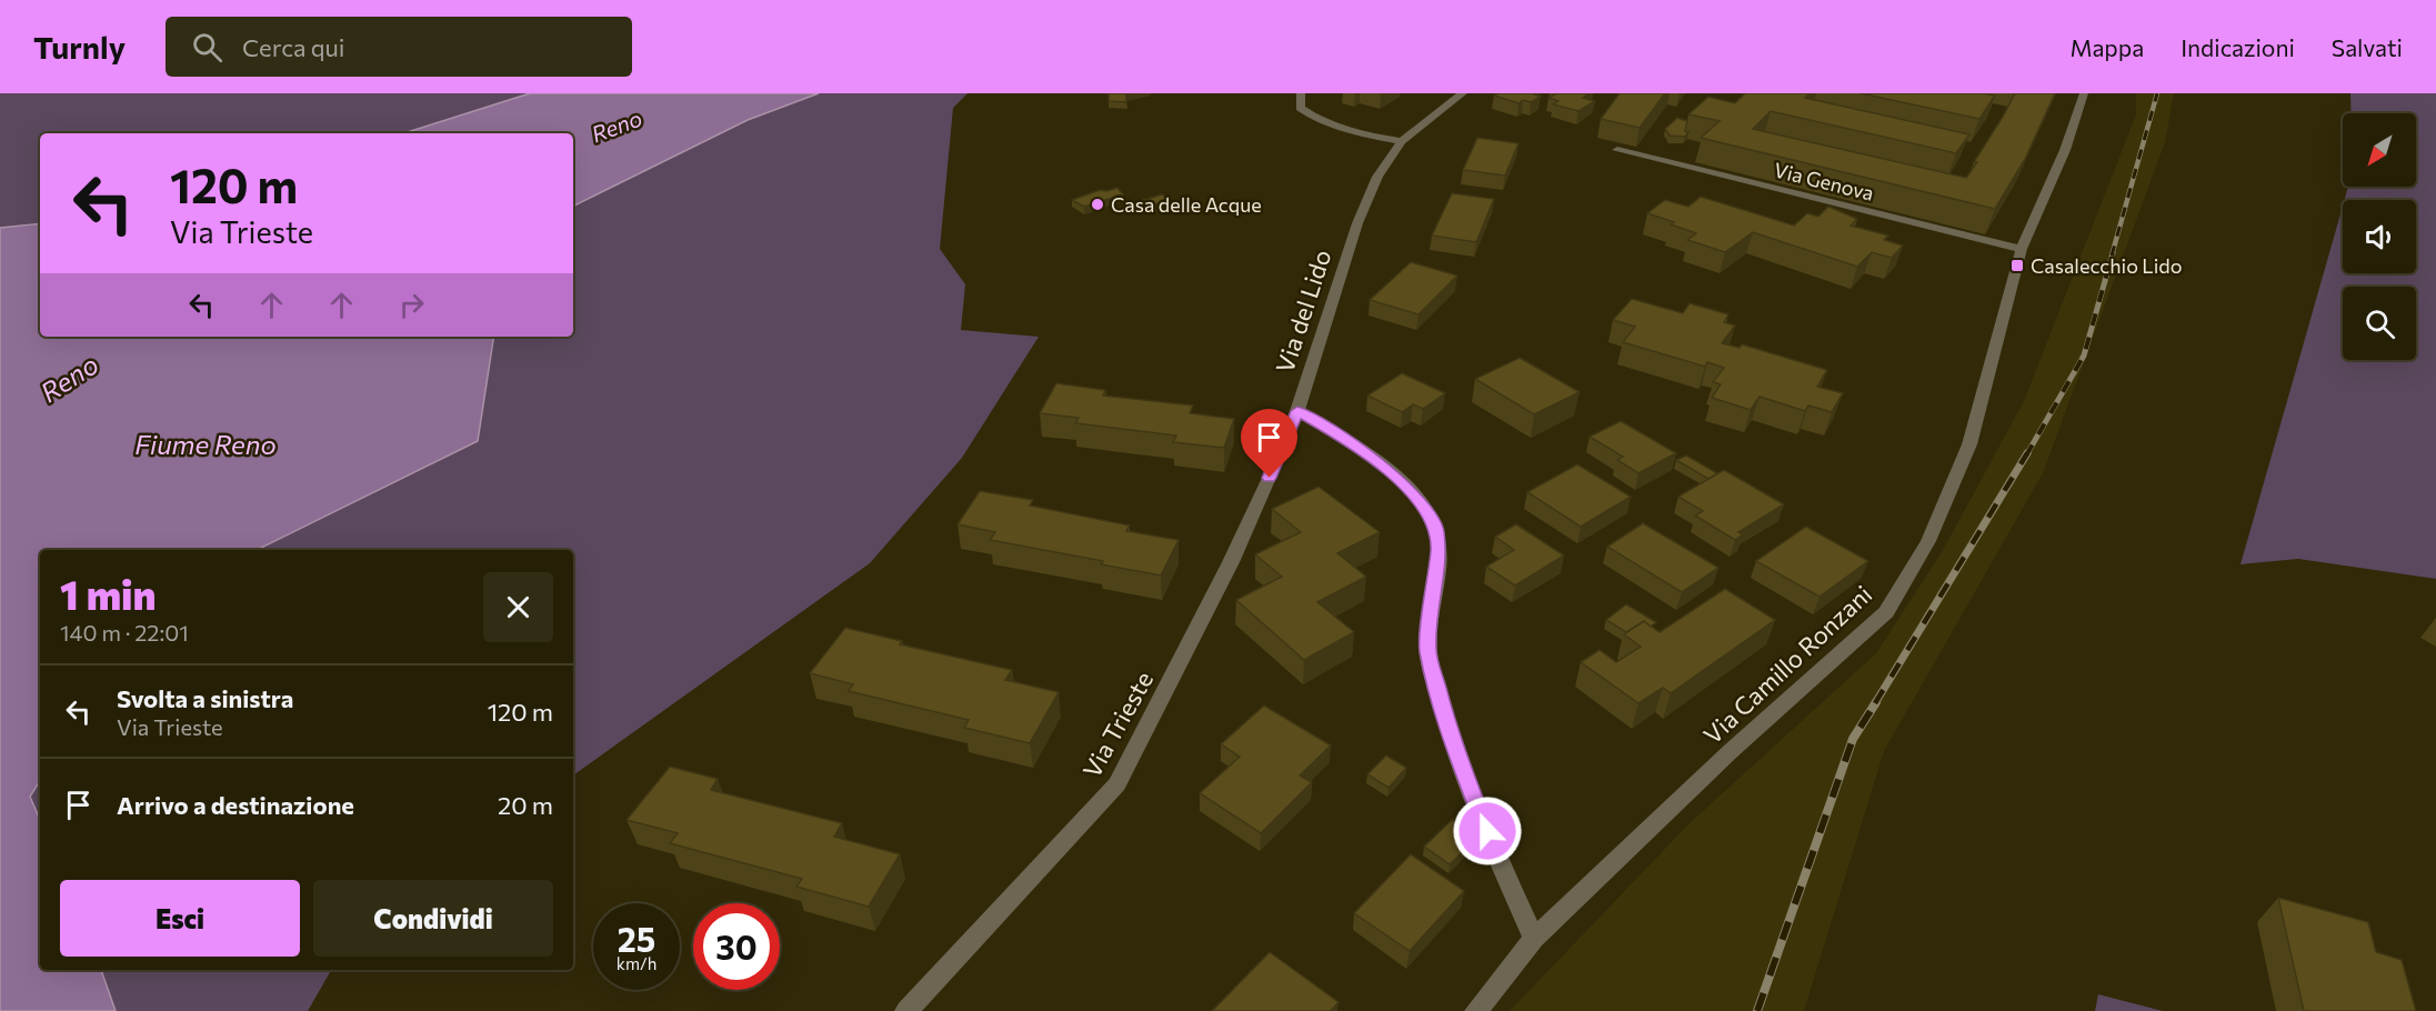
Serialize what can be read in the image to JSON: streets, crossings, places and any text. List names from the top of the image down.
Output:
{
  "streets": {
    "street": [
      "Via Genova",
      "Via del Lido",
      "Via Camillo Ronzani",
      "Via Trieste"
    ]
  },
  "crossings": [
    ["Via Genova", "Via Camillo Ronzani"],
    ["Via del Lido", "Via Camillo Ronzani"],
    ["Via del Lido", "Via Trieste"]
  ],
  "water": ["Reno", "Fiume Reno"],
  "places": {
    "other": ["Casa delle Acque"],
    "transit": ["Casalecchio Lido"]
  },
  "north": "bottom left",
  "page": {
    "header": "Turnly",
    "search": "Cerca qui",
    "nav": ["Mappa", "Indicazioni", "Salvati"],
    "turn": ["120 m", "Via Trieste"],
    "heading": ["1 min", "140 m · 22:01"],
    "list": [
      {
        "name": "Svolta a sinistra",
        "note": "Via Trieste",
        "value": "120 m"
      },
      {
        "name": "Arrivo a destinazione",
        "value": "20 m"
      }
    ],
    "buttons": ["Esci", "Condividi"],
    "speed": "25 km/h",
    "limit": "30"
  }
}
